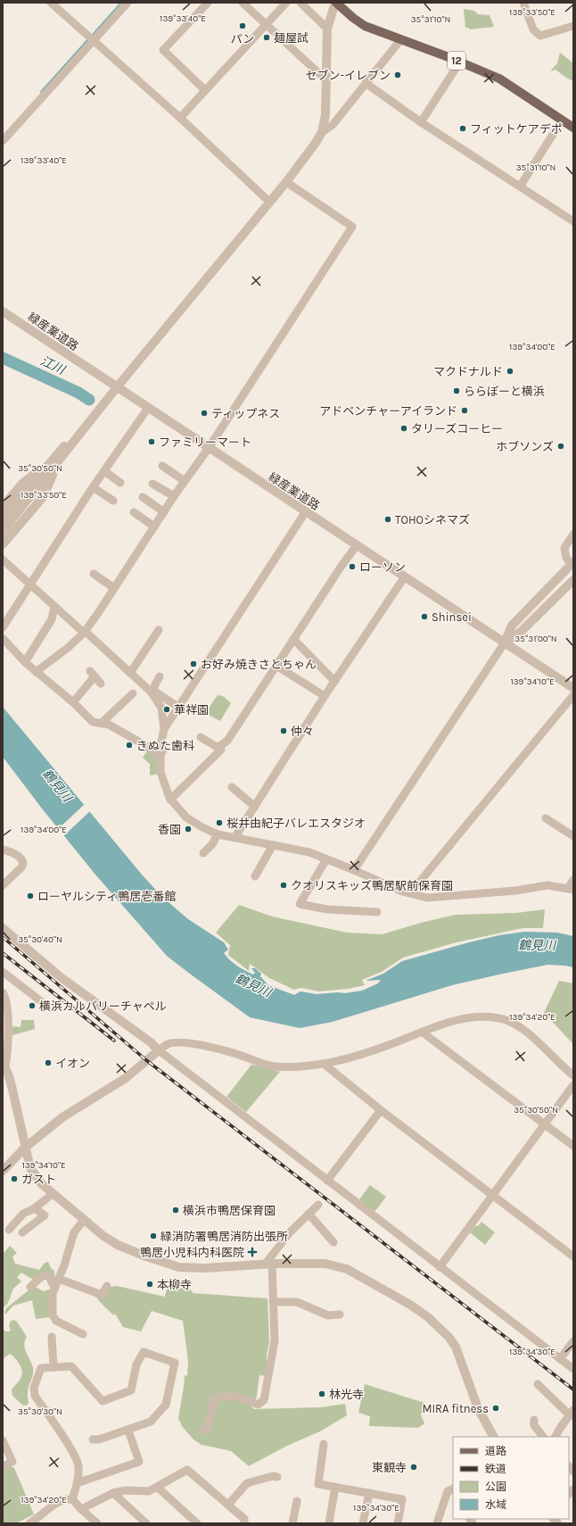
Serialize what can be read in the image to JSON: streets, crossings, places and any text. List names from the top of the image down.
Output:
{
  "streets": {
    "main road": ["12"],
    "street": ["緑産業道路"]
  },
  "water": ["江川", "鶴見川"],
  "places": {
    "other": [
      "パン",
      "麺屋試",
      "セブン-イレブン",
      "フィットケアデポ",
      "マクドナルド",
      "ららぽーと横浜",
      "アドベンチャーアイランド",
      "ティップネス",
      "タリーズコーヒー",
      "ファミリーマート",
      "ホブソンズ",
      "TOHOシネマズ",
      "ローソン",
      "Shinsei",
      "お好み焼きさとちゃん",
      "華祥園",
      "仲々",
      "きぬた歯科",
      "桜井由紀子バレエスタジオ",
      "香園",
      "クオリスキッズ鴨居駅前保育園",
      "ローヤルシティ鴨居壱番館",
      "横浜カルバリーチャペル",
      "イオン",
      "ガスト",
      "横浜市鴨居保育園",
      "緑消防署鴨居消防出張所",
      "本柳寺",
      "林光寺",
      "MIRA fitness",
      "東観寺"
    ],
    "health": ["鴨居小児科内科医院"]
  },
  "legend": [
    "道路",
    "鉄道",
    "公園",
    "水域"
  ],
  "coordinates": [
    "139°33'50\"E",
    "139°33'40\"E",
    "35°31'10\"N",
    "139°34'00\"E",
    "35°30'50\"N",
    "35°31'00\"N",
    "139°34'10\"E",
    "35°30'40\"N",
    "139°34'20\"E",
    "139°34'30\"E",
    "35°30'30\"N"
  ]
}
